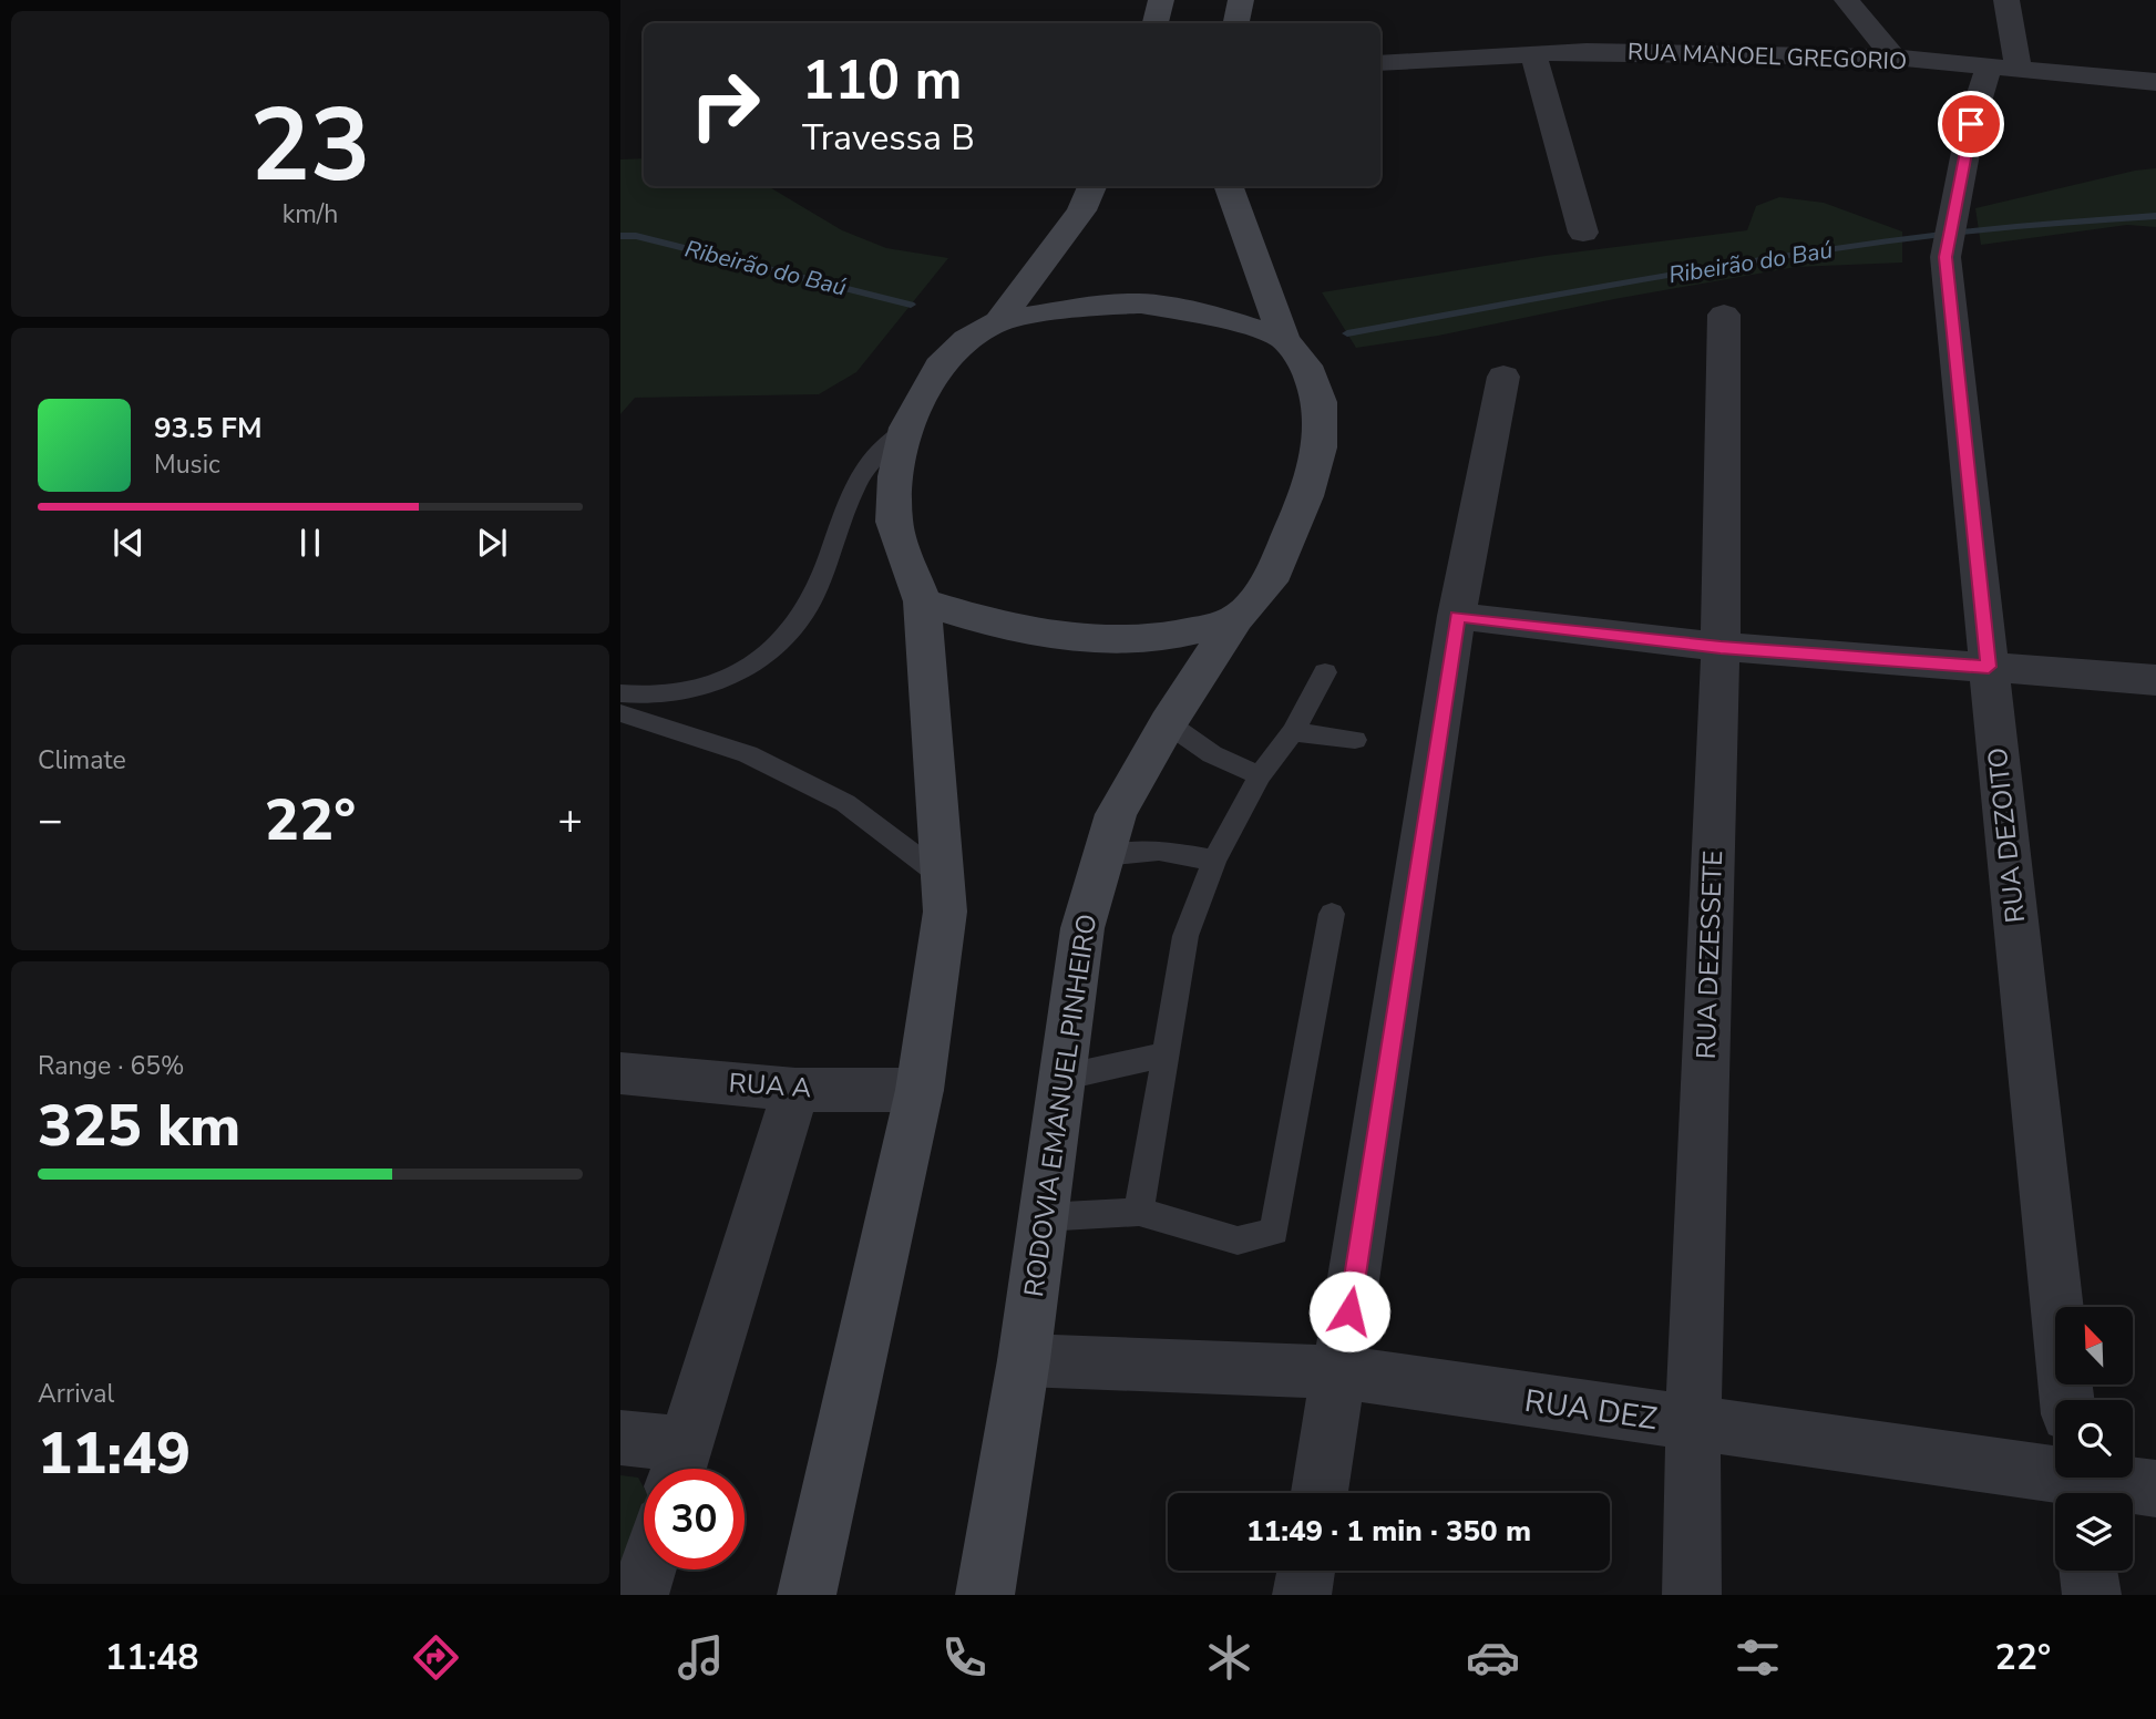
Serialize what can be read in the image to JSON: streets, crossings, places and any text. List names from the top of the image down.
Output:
{
  "streets": {
    "main road": ["RODOVIA EMANUEL PINHEIRO"],
    "street": [
      "RUA MANOEL GREGORIO",
      "RUA DEZOITO",
      "RUA DEZESSETE",
      "RUA A",
      "RUA DEZ"
    ]
  },
  "crossings": [
    ["RUA MANOEL GREGORIO", "RUA DEZOITO"],
    ["RUA DEZESSETE", "RUA DEZ"],
    ["RODOVIA EMANUEL PINHEIRO", "RUA DEZ"]
  ],
  "water": ["Ribeirão do Baú"],
  "north": "top left",
  "page": {
    "tile": [
      ["23", "km/h"],
      "Climate",
      ["Range · 65%", "325 km"],
      ["Arrival", "11:49"]
    ],
    "turn": ["110 m", "Travessa B"],
    "song": ["93.5 FM", "Music"],
    "heat": ["−", "22°", "+"],
    "limit": "30",
    "trip": "11:49 · 1 min · 350 m",
    "tabs": ["11:48", "22°"]
  }
}
